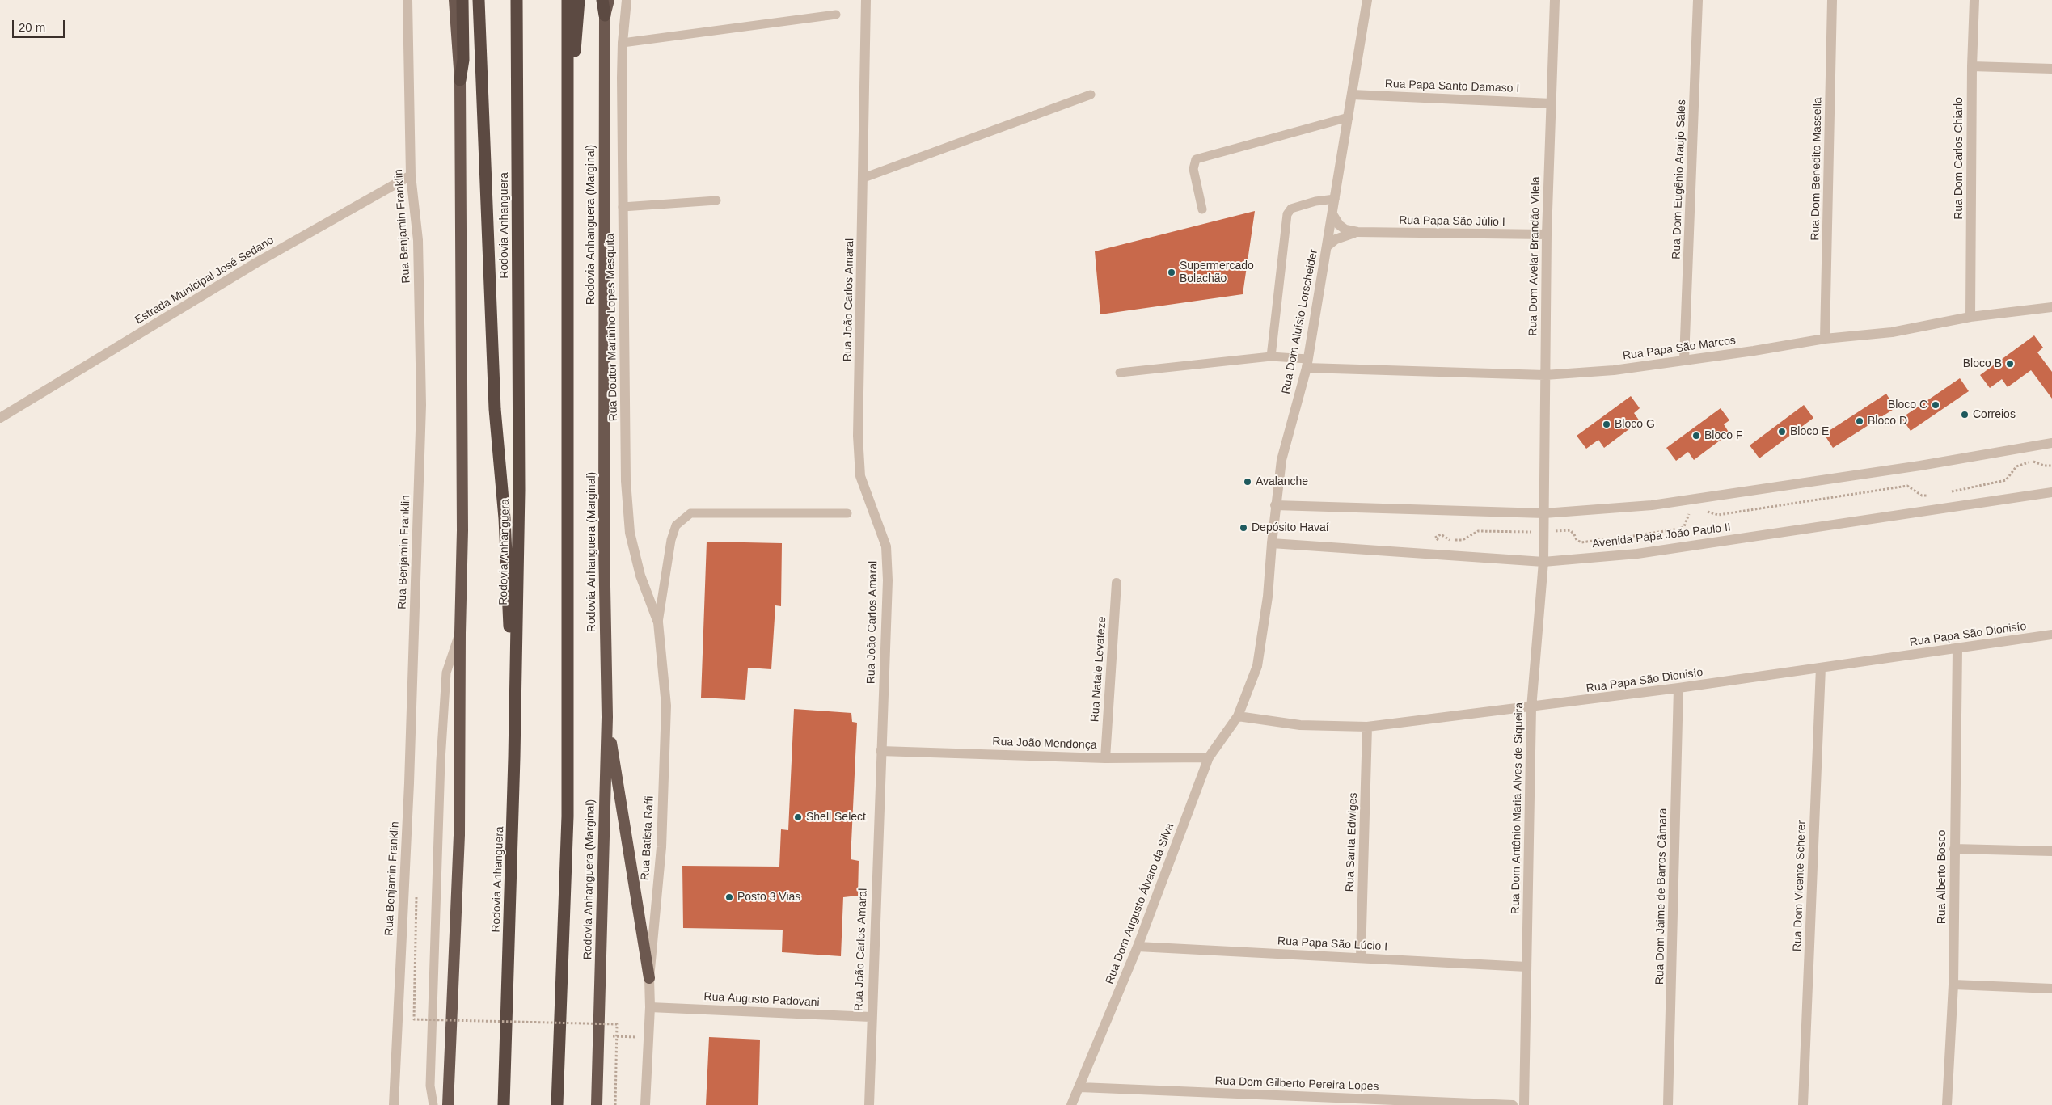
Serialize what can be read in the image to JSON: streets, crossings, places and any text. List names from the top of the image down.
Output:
{
  "streets": {
    "highway": ["Rodovia Anhanguera (Marginal)", "Rodovia Anhanguera"],
    "street": [
      "Rua Papa Santo Damaso I",
      "Rua Dom Carlos Chiarlo",
      "Rua Dom Benedito Massella",
      "Rua Dom Eugênio Araujo Sales",
      "Rua Papa São Júlio I",
      "Rua Benjamin Franklin",
      "Rua Dom Avelar Brandão Vilela",
      "Estrada Municipal José Sedano",
      "Rua João Carlos Amaral",
      "Rua Dom Aluísio Lorscheider",
      "Rua Doutor Martinho Lopes Mesquita",
      "Rua Papa São Marcos",
      "Avenida Papa João Paulo II",
      "Rua Papa São Dionisío",
      "Rua Natale Levateze",
      "Rua João Mendonça",
      "Rua Dom Antônio Maria Alves de Siqueira",
      "Rua Batista Raffi",
      "Rua Santa Edwiges",
      "Rua Alberto Bosco",
      "Rua Dom Vicente Scherer",
      "Rua Dom Jaime de Barros Câmara",
      "Rua Dom Augusto Álvaro da Silva",
      "Rua Papa São Lúcio I",
      "Rua Augusto Padovani",
      "Rua Dom Gilberto Pereira Lopes"
    ]
  },
  "crossings": [
    ["Rua Papa Santo Damaso I", "Rua Dom Avelar Brandão Vilela"],
    ["Rua Papa Santo Damaso I", "Rua Dom Aluísio Lorscheider"],
    ["Rua Dom Carlos Chiarlo", "Rua Papa São Marcos"],
    ["Rua Dom Benedito Massella", "Rua Papa São Marcos"],
    ["Rua Dom Eugênio Araujo Sales", "Rua Papa São Marcos"],
    ["Rua Papa São Júlio I", "Rua Dom Avelar Brandão Vilela"],
    ["Rua Papa São Júlio I", "Rua Dom Aluísio Lorscheider"],
    ["Rua Benjamin Franklin", "Estrada Municipal José Sedano"],
    ["Rua Dom Avelar Brandão Vilela", "Rua Papa São Marcos"],
    ["Rua Dom Avelar Brandão Vilela", "Rua Dom Antônio Maria Alves de Siqueira"],
    ["Rua João Carlos Amaral", "Rua João Mendonça"],
    ["Rua João Carlos Amaral", "Rua Augusto Padovani"],
    ["Rua Dom Aluísio Lorscheider", "Rua Papa São Marcos"],
    ["Rua Dom Aluísio Lorscheider", "Avenida Papa João Paulo II"],
    ["Rua Dom Aluísio Lorscheider", "Rua Papa São Dionisío"],
    ["Rua Dom Aluísio Lorscheider", "Rua Dom Augusto Álvaro da Silva"],
    ["Rua Doutor Martinho Lopes Mesquita", "Rua Batista Raffi"],
    ["Avenida Papa João Paulo II", "Rua Dom Antônio Maria Alves de Siqueira"],
    ["Rua Papa São Dionisío", "Rua Dom Antônio Maria Alves de Siqueira"],
    ["Rua Papa São Dionisío", "Rua Santa Edwiges"],
    ["Rua Papa São Dionisío", "Rua Alberto Bosco"],
    ["Rua Papa São Dionisío", "Rua Dom Vicente Scherer"],
    ["Rua Papa São Dionisío", "Rua Dom Jaime de Barros Câmara"],
    ["Rua Papa São Dionisío", "Rua Dom Augusto Álvaro da Silva"],
    ["Rua Natale Levateze", "Rua João Mendonça"],
    ["Rua João Mendonça", "Rua Dom Augusto Álvaro da Silva"],
    ["Rua Dom Antônio Maria Alves de Siqueira", "Rua Papa São Lúcio I"],
    ["Rua Batista Raffi", "Rua Augusto Padovani"],
    ["Rua Santa Edwiges", "Rua Papa São Lúcio I"],
    ["Rua Dom Augusto Álvaro da Silva", "Rua Papa São Lúcio I"],
    ["Rua Dom Augusto Álvaro da Silva", "Rua Dom Gilberto Pereira Lopes"]
  ],
  "places": [
    "Supermercado Bolachão",
    "Bloco B",
    "Bloco C",
    "Correios",
    "Bloco D",
    "Bloco G",
    "Bloco E",
    "Bloco F",
    "Avalanche",
    "Depósito Havaí",
    "Shell Select",
    "Posto 3 Vias"
  ],
  "scale_bar": "20 m"
}
